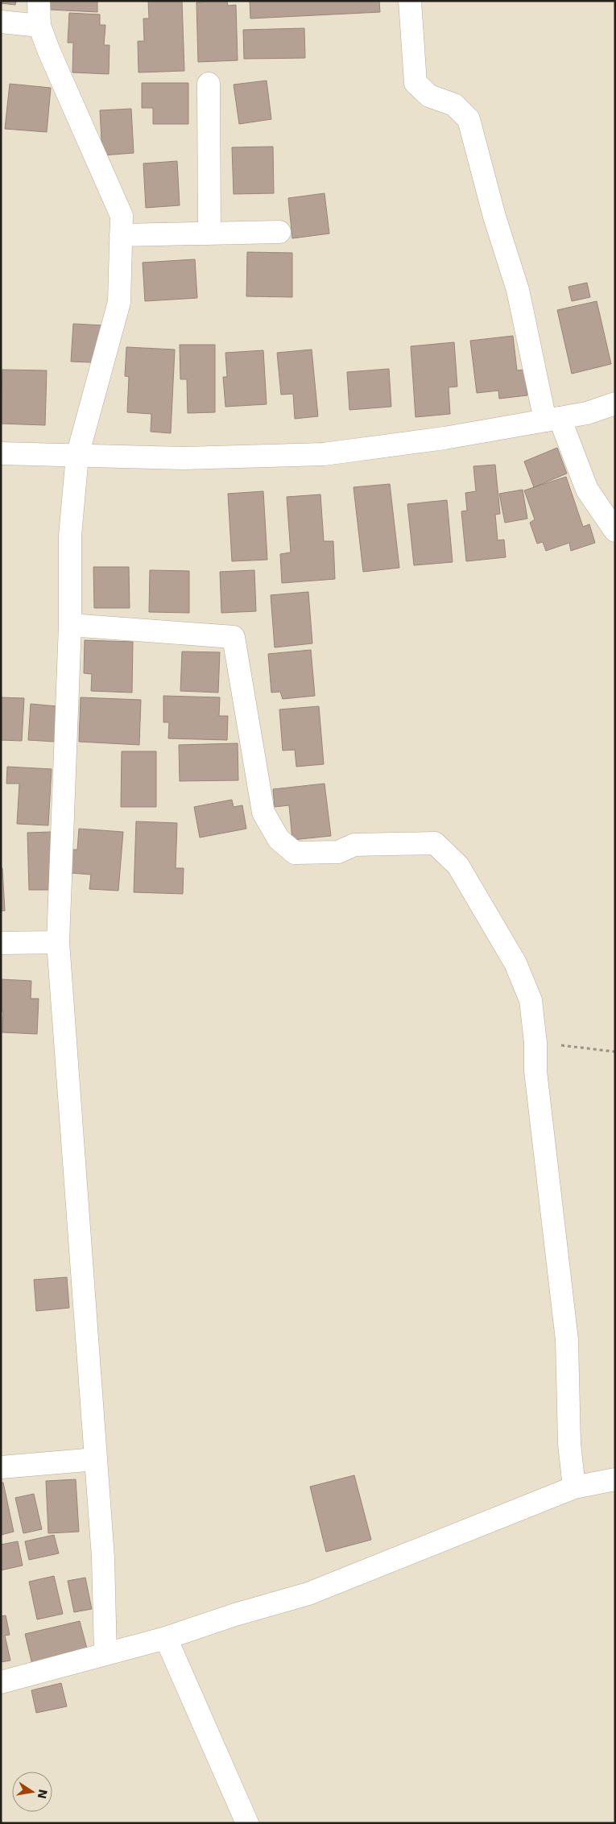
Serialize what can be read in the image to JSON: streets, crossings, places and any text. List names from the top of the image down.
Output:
{
  "north": "right"
}
